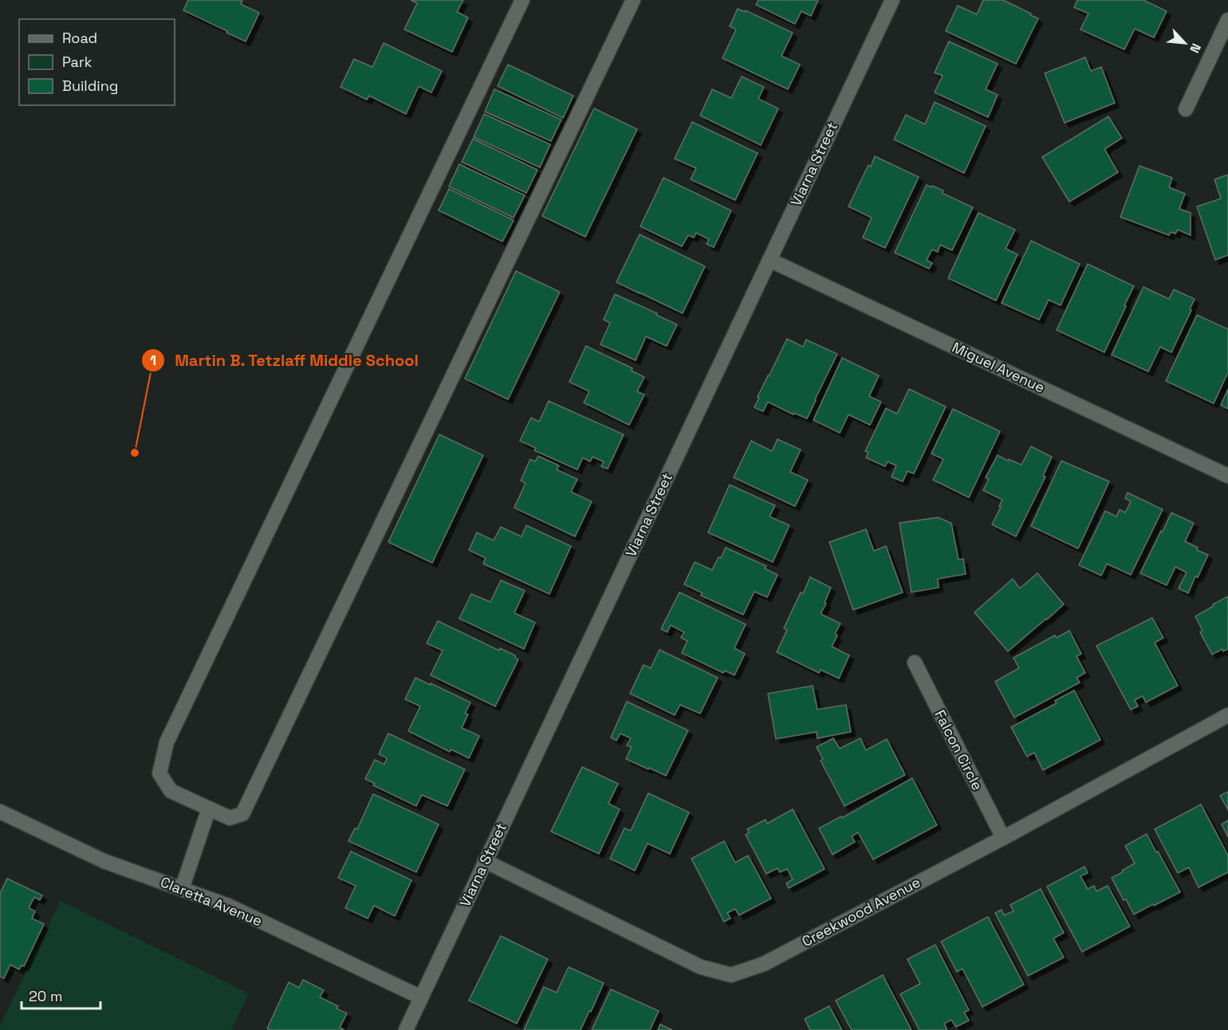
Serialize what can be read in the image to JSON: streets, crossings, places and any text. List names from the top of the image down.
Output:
{
  "streets": {
    "street": [
      "Viarna Street",
      "Miguel Avenue",
      "Falcon Circle",
      "Claretta Avenue",
      "Creekwood Avenue"
    ]
  },
  "crossings": [
    ["Viarna Street", "Miguel Avenue"],
    ["Viarna Street", "Claretta Avenue"],
    ["Viarna Street", "Creekwood Avenue"],
    ["Falcon Circle", "Creekwood Avenue"]
  ],
  "places": ["Martin B. Tetzlaff Middle School"],
  "legend": ["Road", "Park", "Building"],
  "scale_bar": "20 m",
  "north": "bottom right"
}
